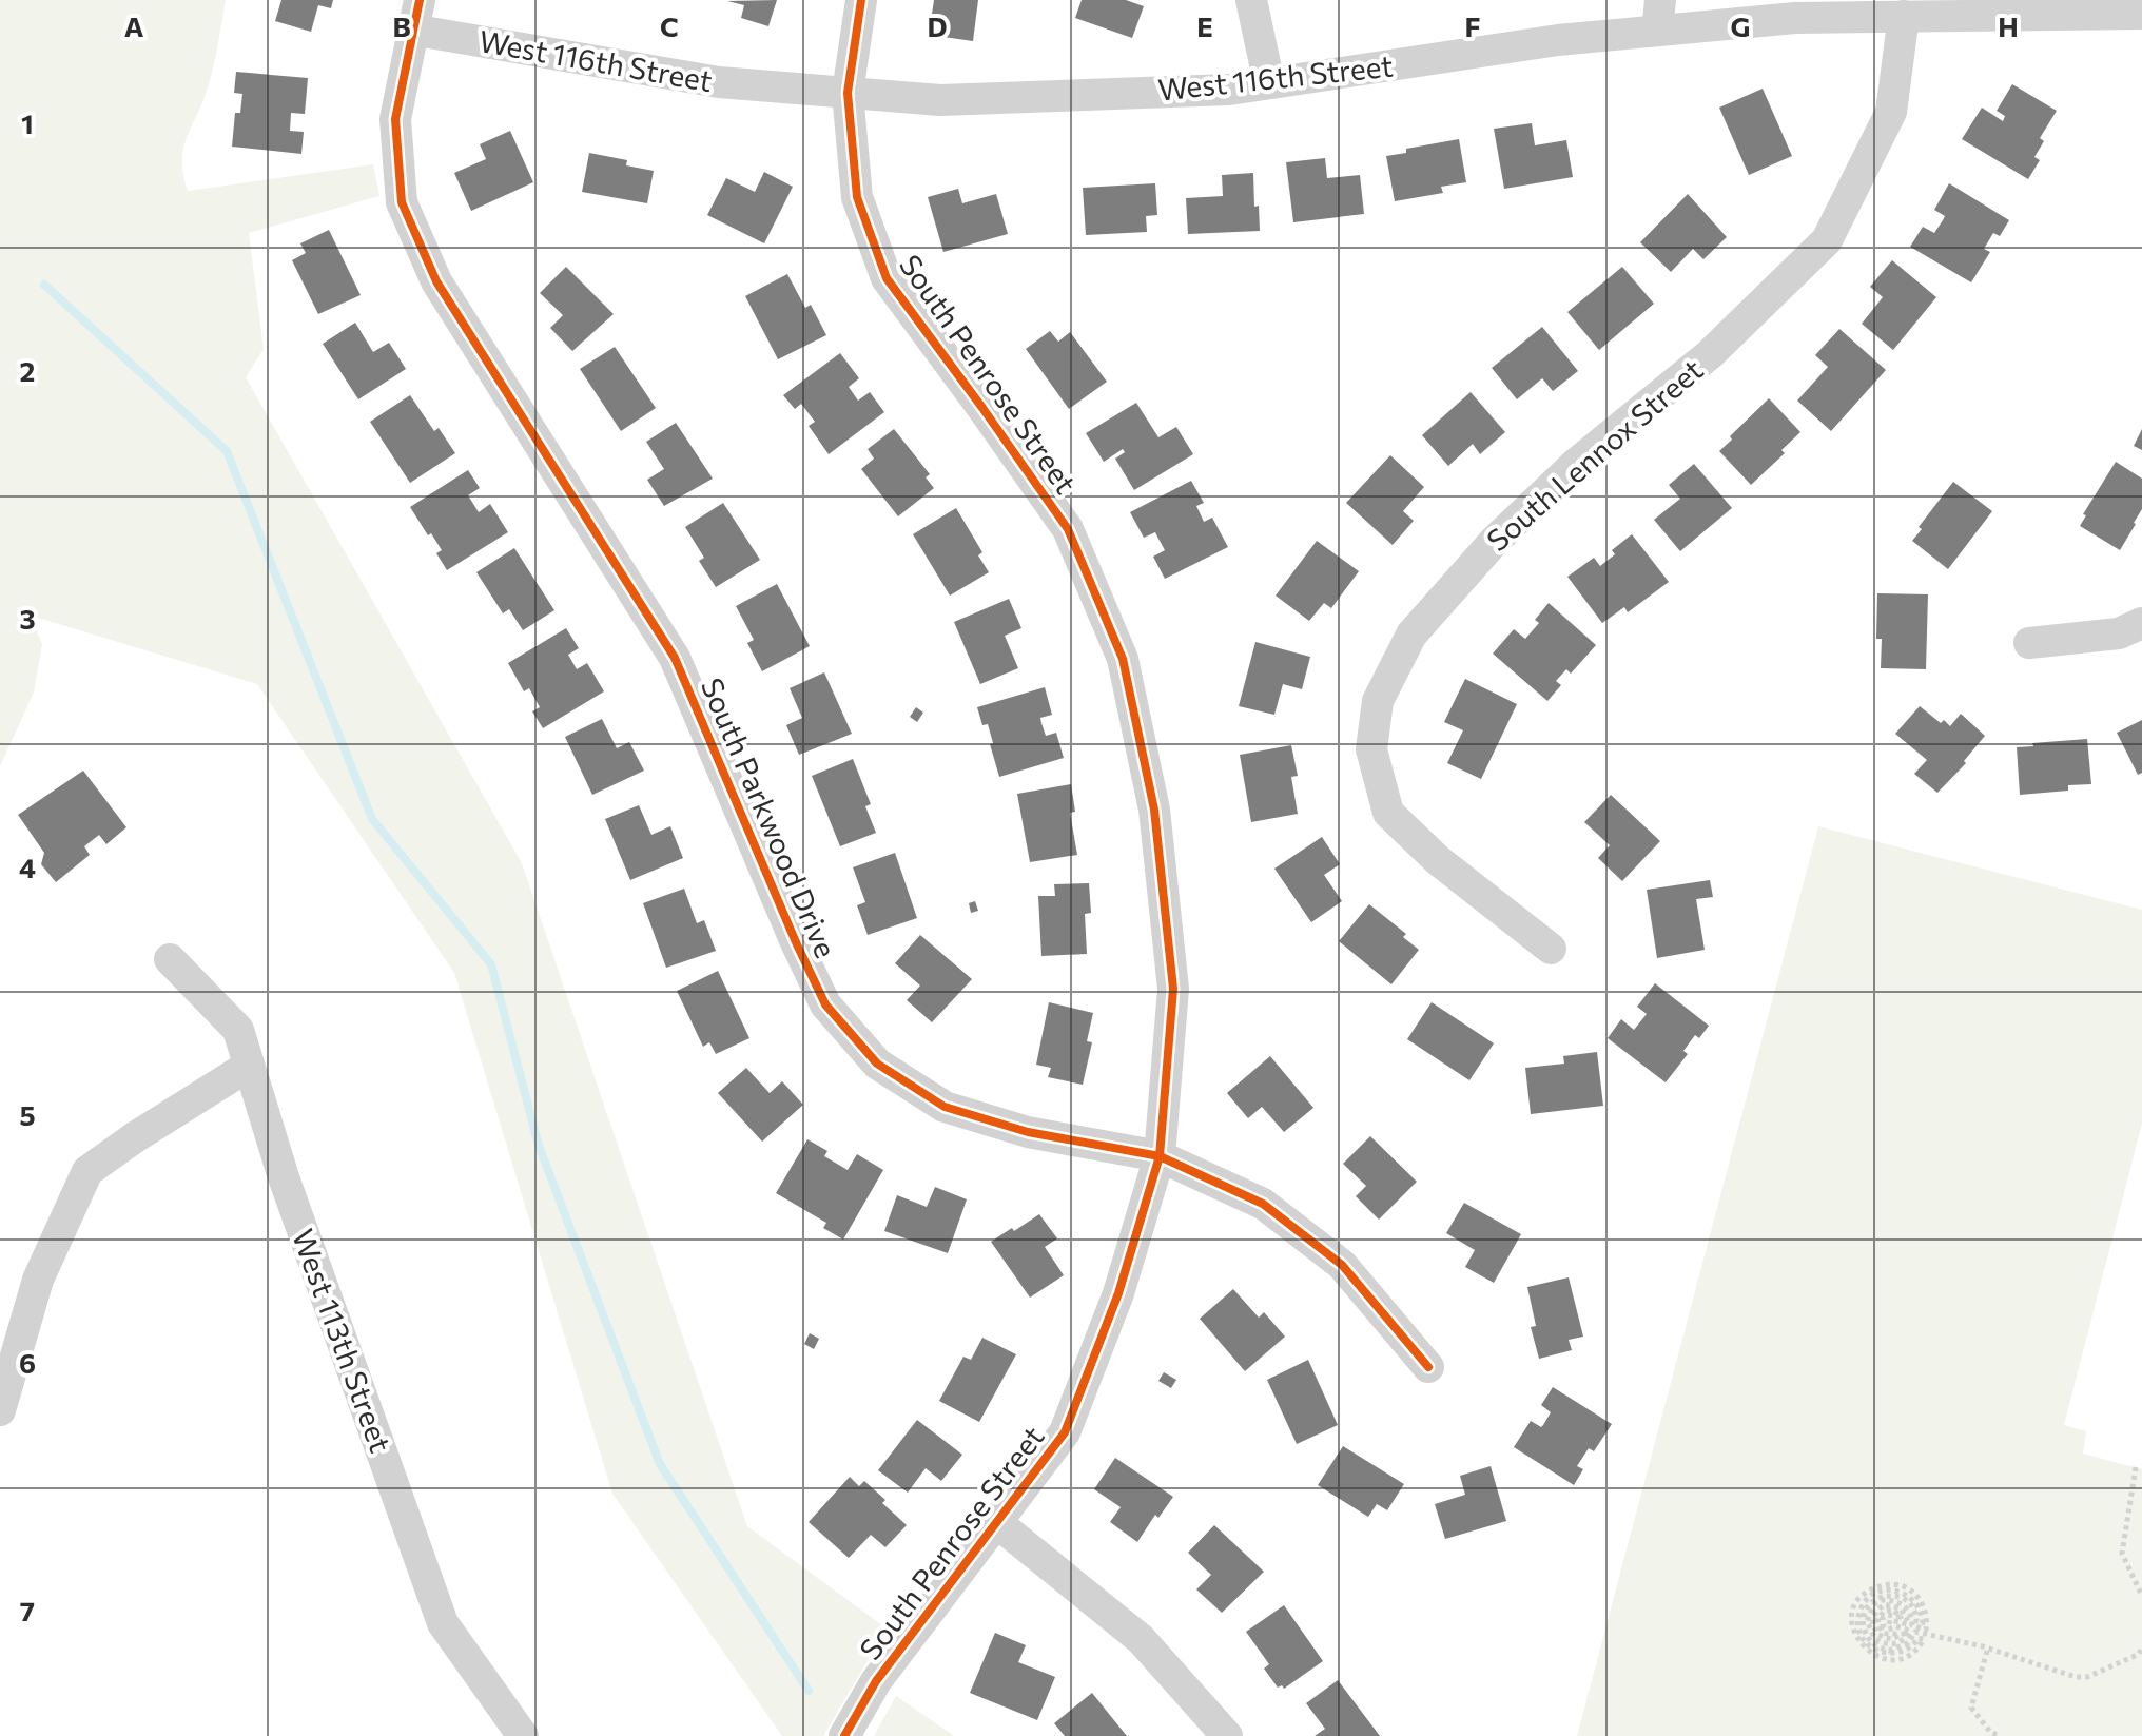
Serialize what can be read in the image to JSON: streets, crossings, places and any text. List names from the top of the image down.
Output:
{
  "streets": {
    "street": [
      "West 116th Street",
      "South Penrose Street",
      "South Lennox Street",
      "South Parkwood Drive",
      "West 113th Street"
    ]
  },
  "crossings": [
    ["West 116th Street", "South Penrose Street"],
    ["West 116th Street", "South Lennox Street"],
    ["West 116th Street", "South Parkwood Drive"],
    ["South Penrose Street", "South Parkwood Drive"]
  ],
  "grid": {
    "columns": [
      "A",
      "B",
      "C",
      "D",
      "E",
      "F",
      "G",
      "H"
    ],
    "rows": [
      "1",
      "2",
      "3",
      "4",
      "5",
      "6",
      "7"
    ]
  }
}
